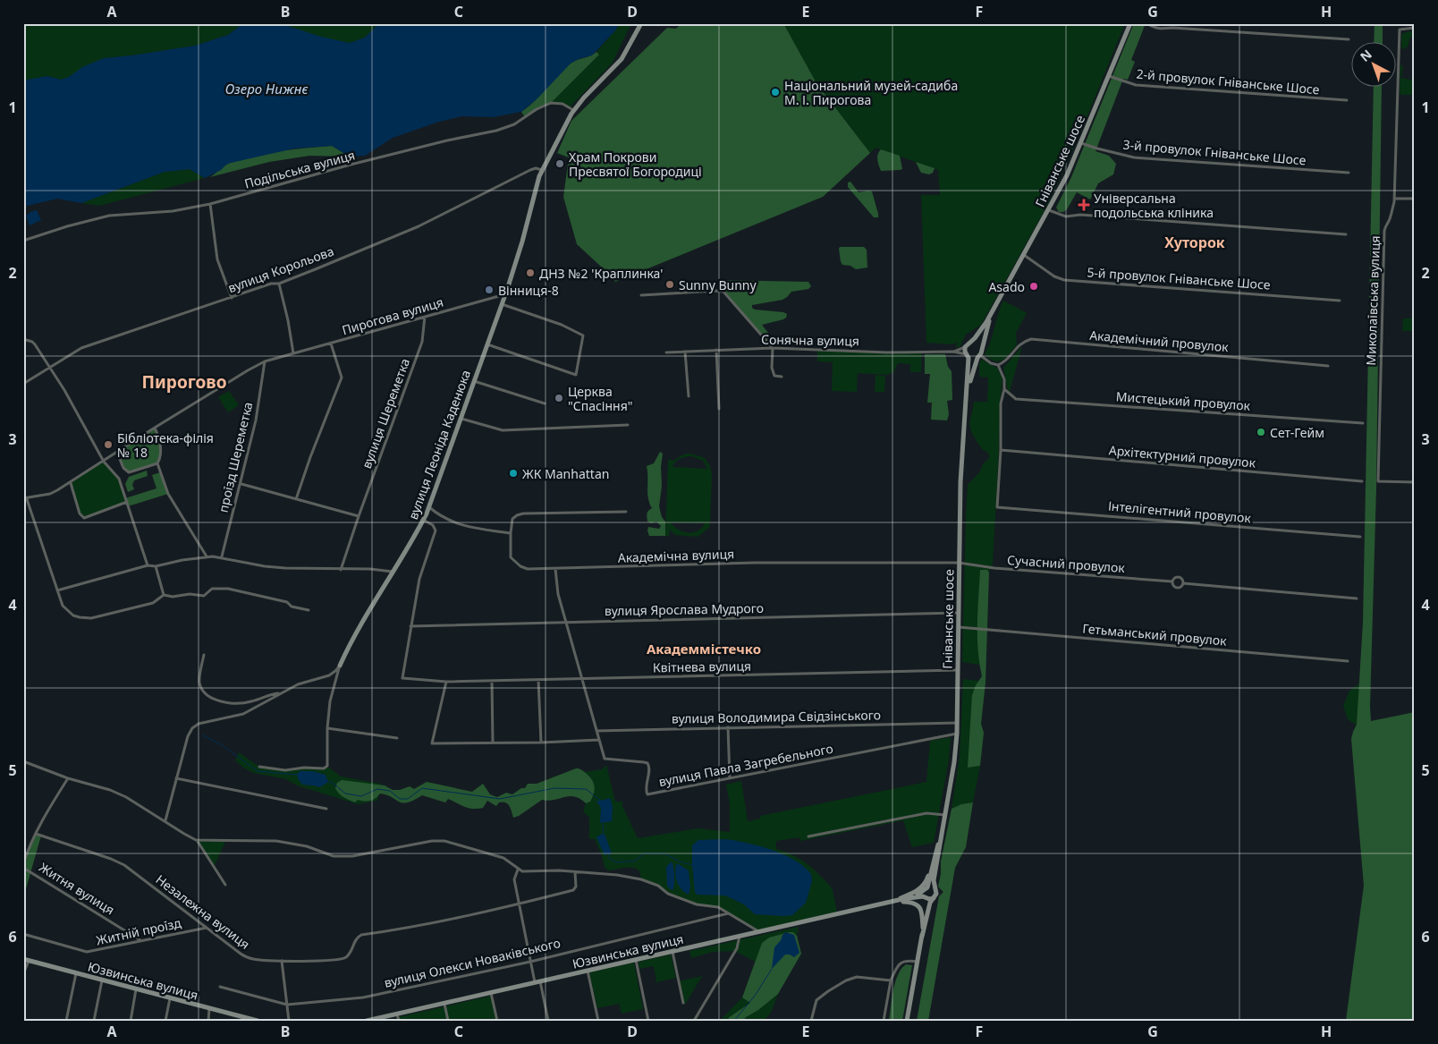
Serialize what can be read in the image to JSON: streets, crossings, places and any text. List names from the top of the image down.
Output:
{
  "streets": {
    "main road": ["Гніванське шосе", "вулиця Леоніда Каденюка", "Юзвинська вулиця"],
    "street": [
      "2-й провулок Гніванське Шосе",
      "3-й провулок Гніванське Шосе",
      "Подільська вулиця",
      "вулиця Корольова",
      "5-й провулок Гніванське Шосе",
      "Миколаївська вулиця",
      "Пирогова вулиця",
      "Сонячна вулиця",
      "Академічний провулок",
      "Мистецький провулок",
      "вулиця Шереметка",
      "Архітектурний провулок",
      "проїзд Шереметка",
      "Інтелігентний провулок",
      "Академічна вулиця",
      "Сучасний провулок",
      "вулиця Ярослава Мудрого",
      "Гетьманський провулок",
      "Квітнева вулиця",
      "вулиця Володимира Свідзінського",
      "вулиця Павла Загребельного",
      "Житня вулиця",
      "Незалежна вулиця",
      "Житній проїзд",
      "вулиця Олекси Новаківського"
    ]
  },
  "crossings": [
    ["2-й провулок Гніванське Шосе", "Гніванське шосе"],
    ["3-й провулок Гніванське Шосе", "Гніванське шосе"],
    ["Гніванське шосе", "5-й провулок Гніванське Шосе"],
    ["Гніванське шосе", "Академічна вулиця"],
    ["Гніванське шосе", "Сучасний провулок"],
    ["Гніванське шосе", "вулиця Ярослава Мудрого"],
    ["Гніванське шосе", "Гетьманський провулок"],
    ["Гніванське шосе", "Квітнева вулиця"],
    ["Гніванське шосе", "вулиця Володимира Свідзінського"],
    ["Гніванське шосе", "вулиця Павла Загребельного"],
    ["Пирогова вулиця", "вулиця Шереметка"],
    ["Пирогова вулиця", "вулиця Леоніда Каденюка"],
    ["Пирогова вулиця", "проїзд Шереметка"],
    ["Архітектурний провулок", "Інтелігентний провулок"],
    ["Академічна вулиця", "Сучасний провулок"],
    ["Академічна вулиця", "вулиця Павла Загребельного"],
    ["вулиця Ярослава Мудрого", "Квітнева вулиця"],
    ["вулиця Ярослава Мудрого", "вулиця Павла Загребельного"],
    ["Квітнева вулиця", "вулиця Павла Загребельного"],
    ["вулиця Володимира Свідзінського", "вулиця Павла Загребельного"],
    ["Житня вулиця", "Житній проїзд"],
    ["Незалежна вулиця", "Житній проїзд"]
  ],
  "districts": ["Хуторок", "Пирогово", "Академмістечко"],
  "water": ["Озеро Нижнє"],
  "places": {
    "other": [
      "Національний музей-садиба М. І. Пирогова",
      "Храм Покрови Пресвятої Богородиці",
      "ДНЗ №2 'Краплинка'",
      "Sunny Bunny",
      "Asado",
      "Вінниця-8",
      "Церква \"Спасіння\"",
      "Сет-Гейм",
      "Бібліотека-філія № 18",
      "ЖК Manhattan"
    ],
    "health": ["Універсальна подольська кліника"]
  },
  "north": "top left",
  "grid": {
    "columns": [
      "A",
      "B",
      "C",
      "D",
      "E",
      "F",
      "G",
      "H"
    ],
    "rows": [
      "1",
      "2",
      "3",
      "4",
      "5",
      "6"
    ]
  }
}
